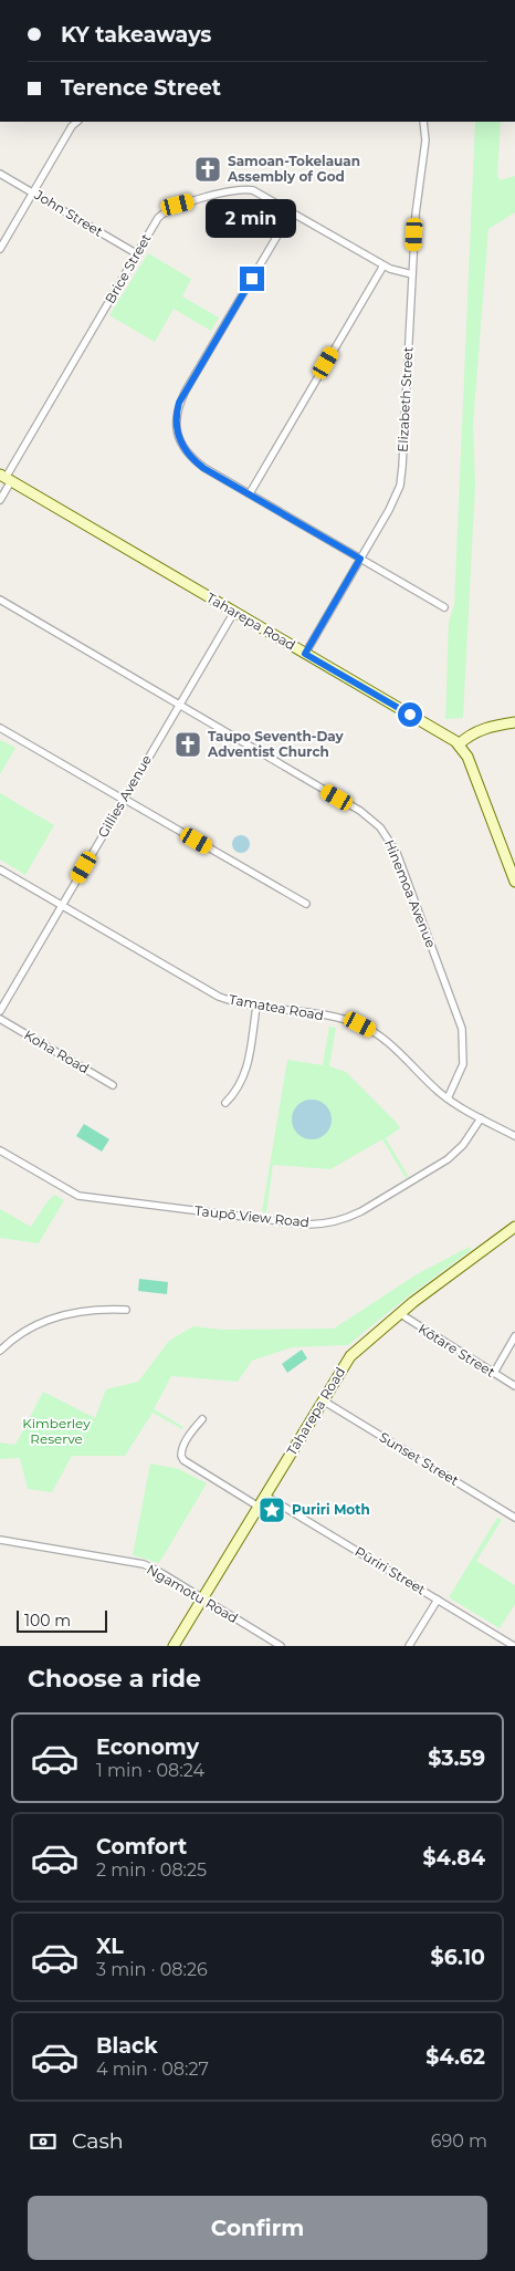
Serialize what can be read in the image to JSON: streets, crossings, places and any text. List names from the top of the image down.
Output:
{
  "streets": {
    "street": [
      "John Street",
      "Brice Street",
      "Elizabeth Street",
      "Taharepa Road",
      "Gillies Avenue",
      "Hinemoa Avenue",
      "Tamatea Road",
      "Koha Road",
      "Taupō View Road",
      "Kōtare Street",
      "Sunset Street",
      "Pūriri Street",
      "Ngamotu Road"
    ]
  },
  "crossings": [
    ["John Street", "Brice Street"],
    ["Brice Street", "Elizabeth Street"],
    ["Brice Street", "Taharepa Road"],
    ["Elizabeth Street", "Taharepa Road"],
    ["Taharepa Road", "Gillies Avenue"],
    ["Taharepa Road", "Kōtare Street"],
    ["Taharepa Road", "Sunset Street"],
    ["Taharepa Road", "Pūriri Street"],
    ["Taharepa Road", "Ngamotu Road"],
    ["Gillies Avenue", "Hinemoa Avenue"],
    ["Gillies Avenue", "Tamatea Road"],
    ["Hinemoa Avenue", "Tamatea Road"],
    ["Tamatea Road", "Taupō View Road"]
  ],
  "parks": ["Kimberley Reserve"],
  "places": {
    "church": ["Samoan-Tokelauan Assembly of God", "Taupo Seventh-Day Adventist Church"],
    "place": ["Puriri Moth"]
  },
  "scale_bar": "100 m",
  "page": {
    "banner": ["KY takeaways", "Terence Street"],
    "bubble": "2 min",
    "scale": "100 m",
    "heading": "Choose a ride",
    "list": [
      {
        "name": "Economy",
        "note": "1 min · 08:24",
        "value": "$3.59"
      },
      {
        "name": "Comfort",
        "note": "2 min · 08:25",
        "value": "$4.84"
      },
      {
        "name": "XL",
        "note": "3 min · 08:26",
        "value": "$6.10"
      },
      {
        "name": "Black",
        "note": "4 min · 08:27",
        "value": "$4.62"
      }
    ],
    "pay": ["Cash", "690 m"],
    "buttons": "Confirm"
  }
}
